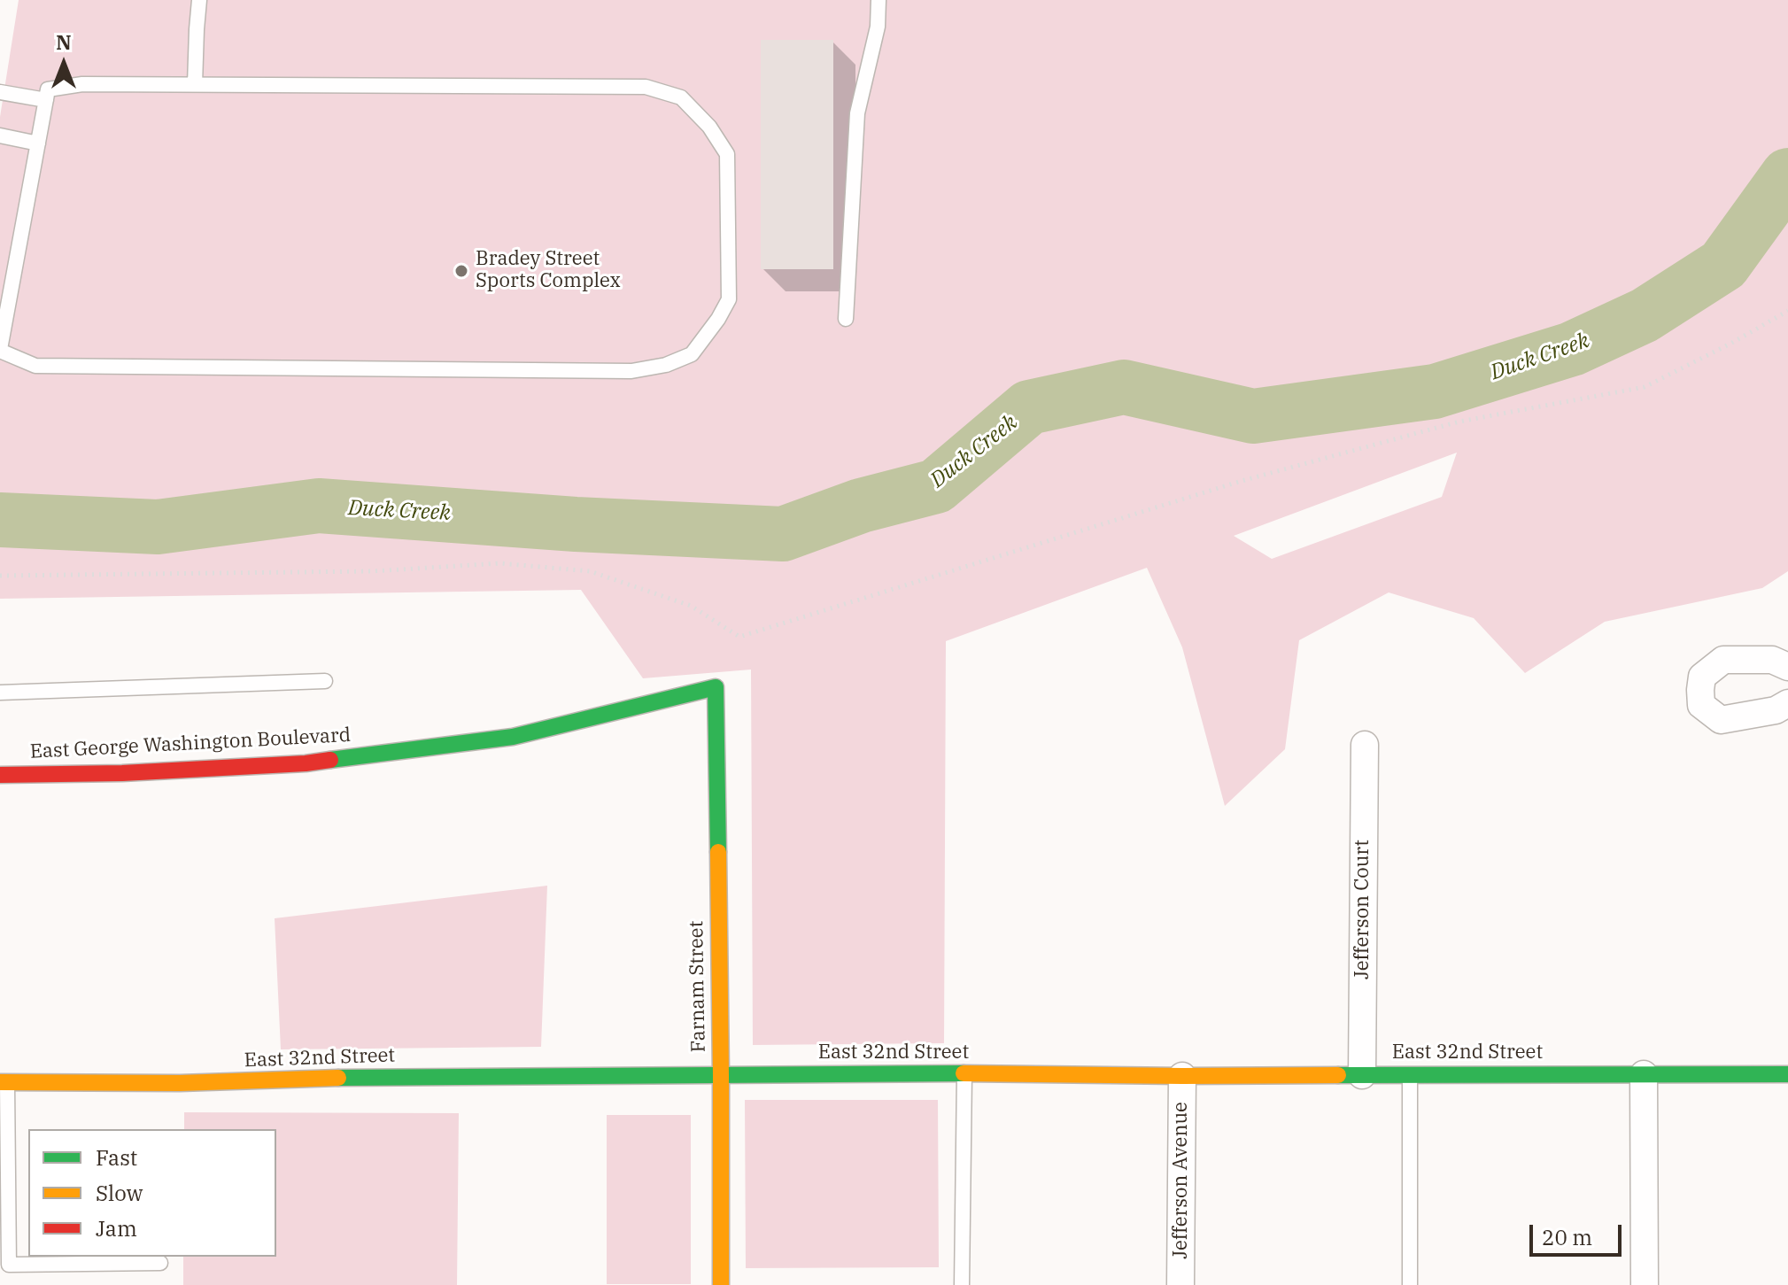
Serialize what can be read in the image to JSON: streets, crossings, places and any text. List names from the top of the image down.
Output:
{
  "streets": {
    "street": [
      "East George Washington Boulevard",
      "Jefferson Court",
      "Farnam Street",
      "East 32nd Street",
      "Jefferson Avenue"
    ]
  },
  "crossings": [
    ["East George Washington Boulevard", "Farnam Street"],
    ["Jefferson Court", "East 32nd Street"],
    ["Farnam Street", "East 32nd Street"],
    ["East 32nd Street", "Jefferson Avenue"]
  ],
  "water": ["Duck Creek"],
  "places": ["Bradey Street Sports Complex"],
  "legend": ["Fast", "Slow", "Jam"],
  "scale_bar": "20 m",
  "north": "top"
}
